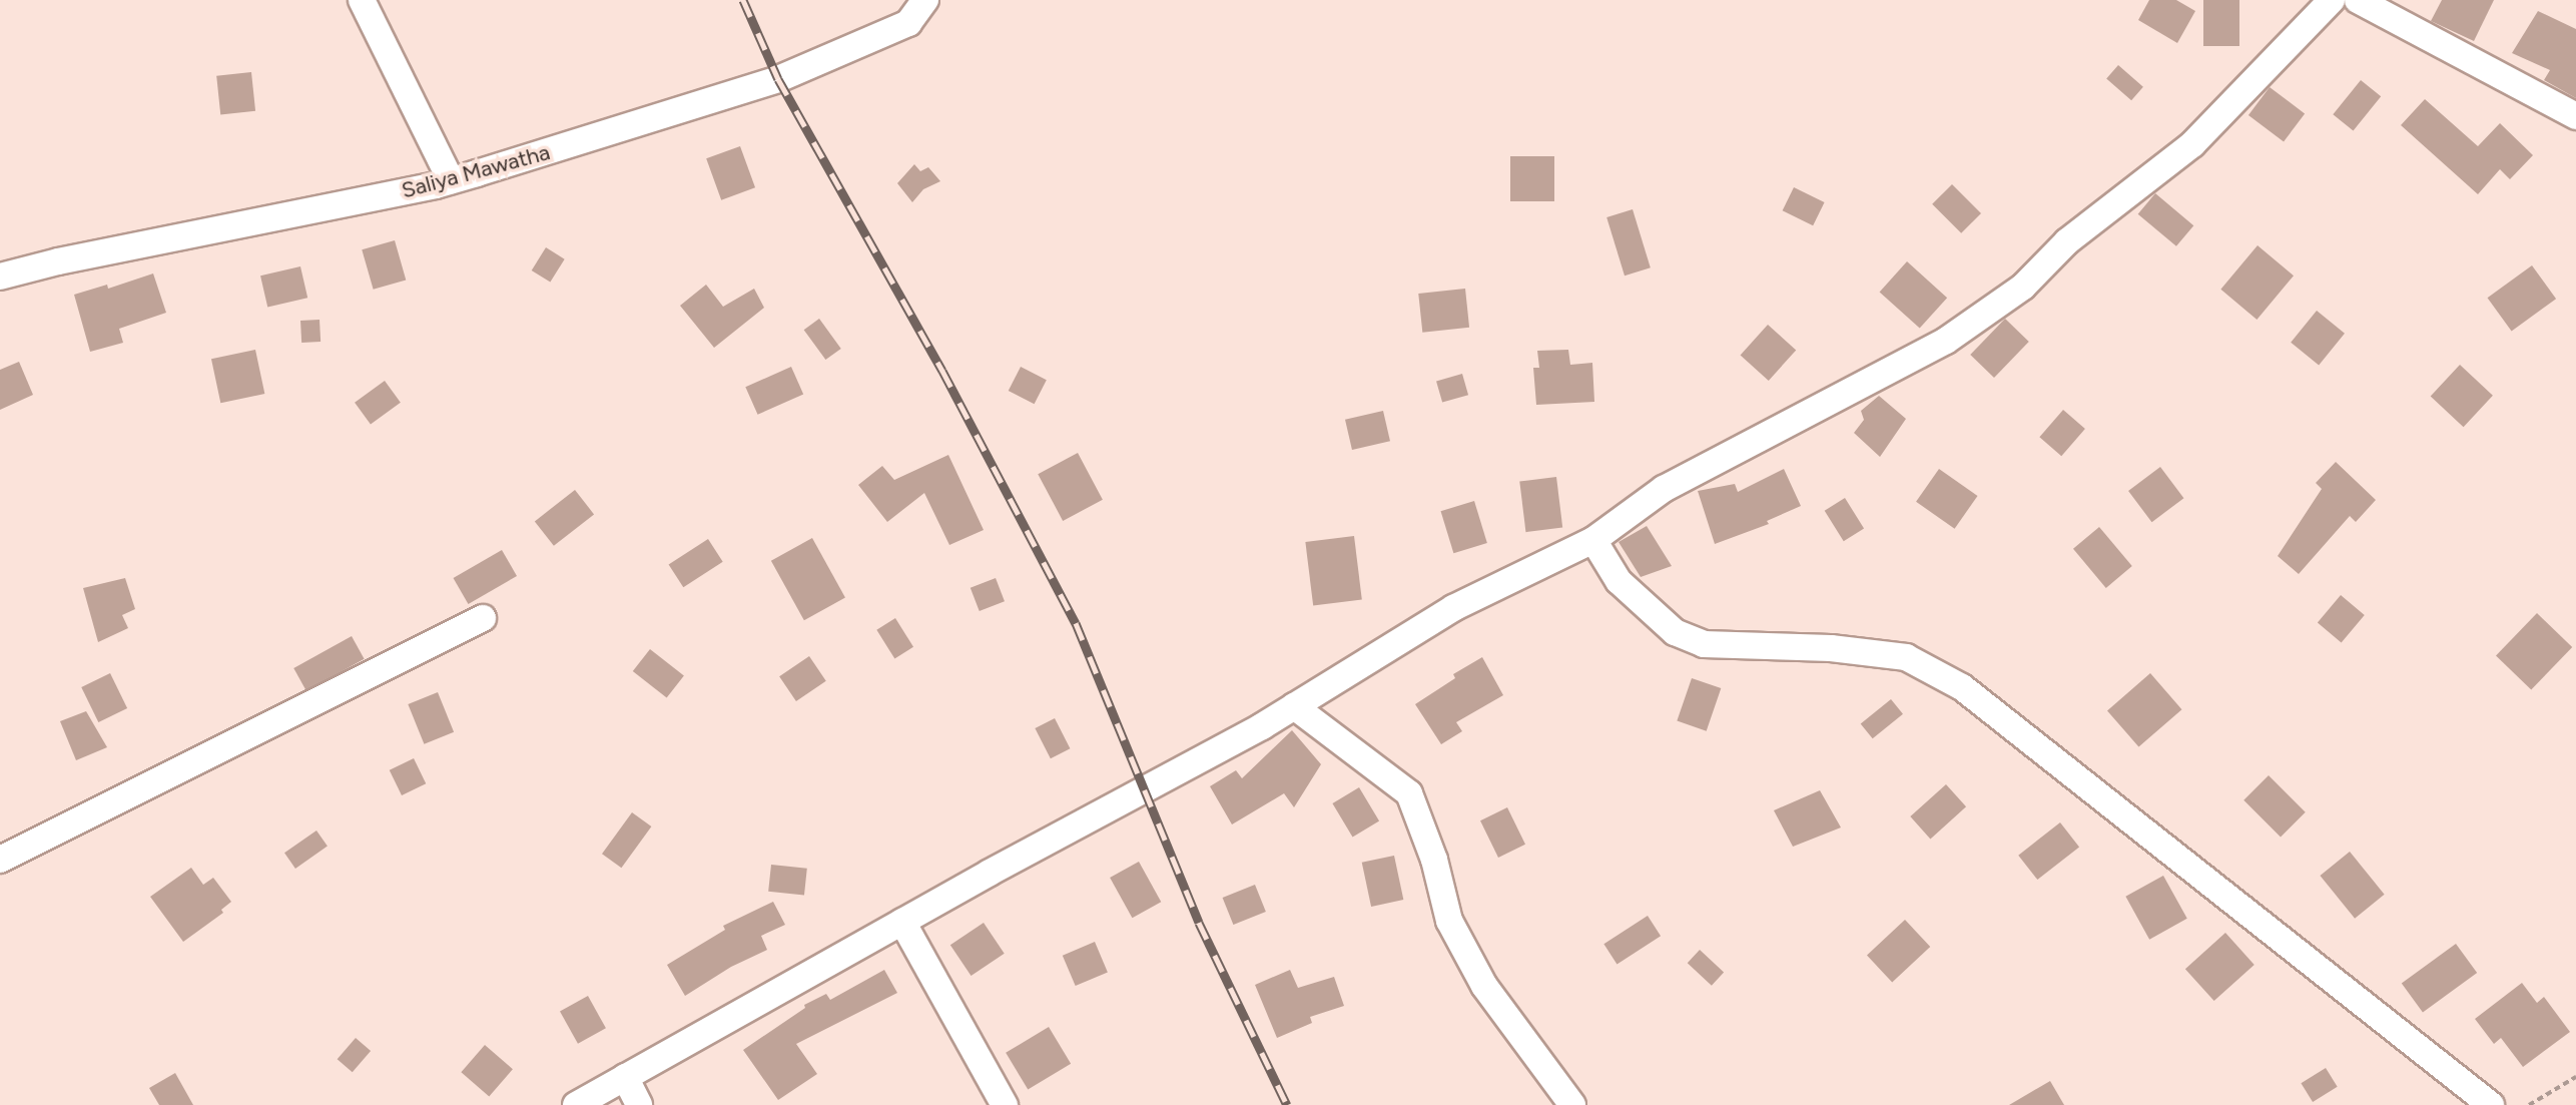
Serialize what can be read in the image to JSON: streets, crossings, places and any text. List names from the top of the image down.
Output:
{
  "streets": {
    "street": ["Saliya Mawatha"]
  }
}
